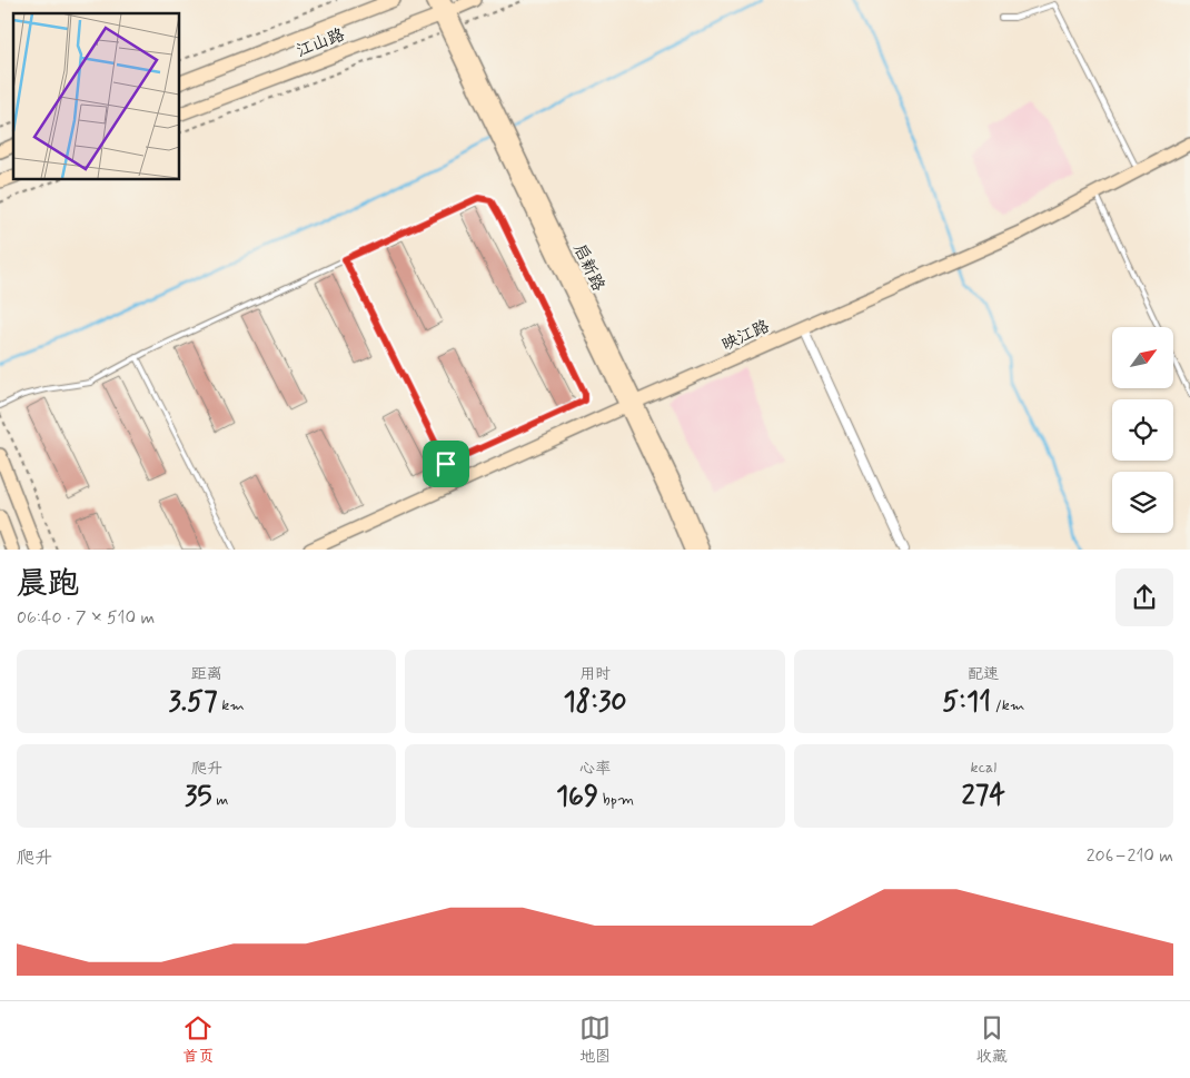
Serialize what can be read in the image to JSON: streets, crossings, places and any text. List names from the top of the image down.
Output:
{
  "streets": {
    "street": ["江山路", "启新路", "映江路"]
  },
  "crossings": [
    ["江山路", "启新路"],
    ["启新路", "映江路"]
  ],
  "north": "top right",
  "page": {
    "heading": ["晨跑", "06:40 · 7 × 510 m"],
    "stats": [
      ["距离", "3.57 km"],
      ["用时", "18:30"],
      ["配速", "5:11 /km"],
      ["爬升", "35 m"],
      ["心率", "169 bpm"],
      ["kcal", "274"]
    ],
    "chart": ["爬升", "206–210 m"],
    "tabs": ["首页", "地图", "收藏"]
  }
}
